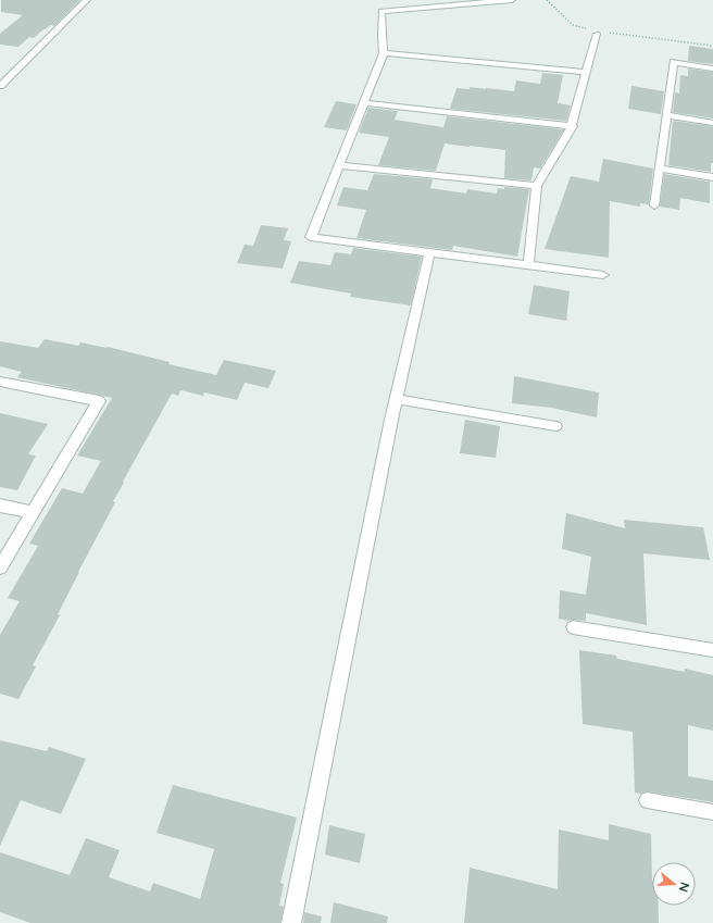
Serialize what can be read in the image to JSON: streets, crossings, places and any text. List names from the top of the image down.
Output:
{
  "north": "right"
}
